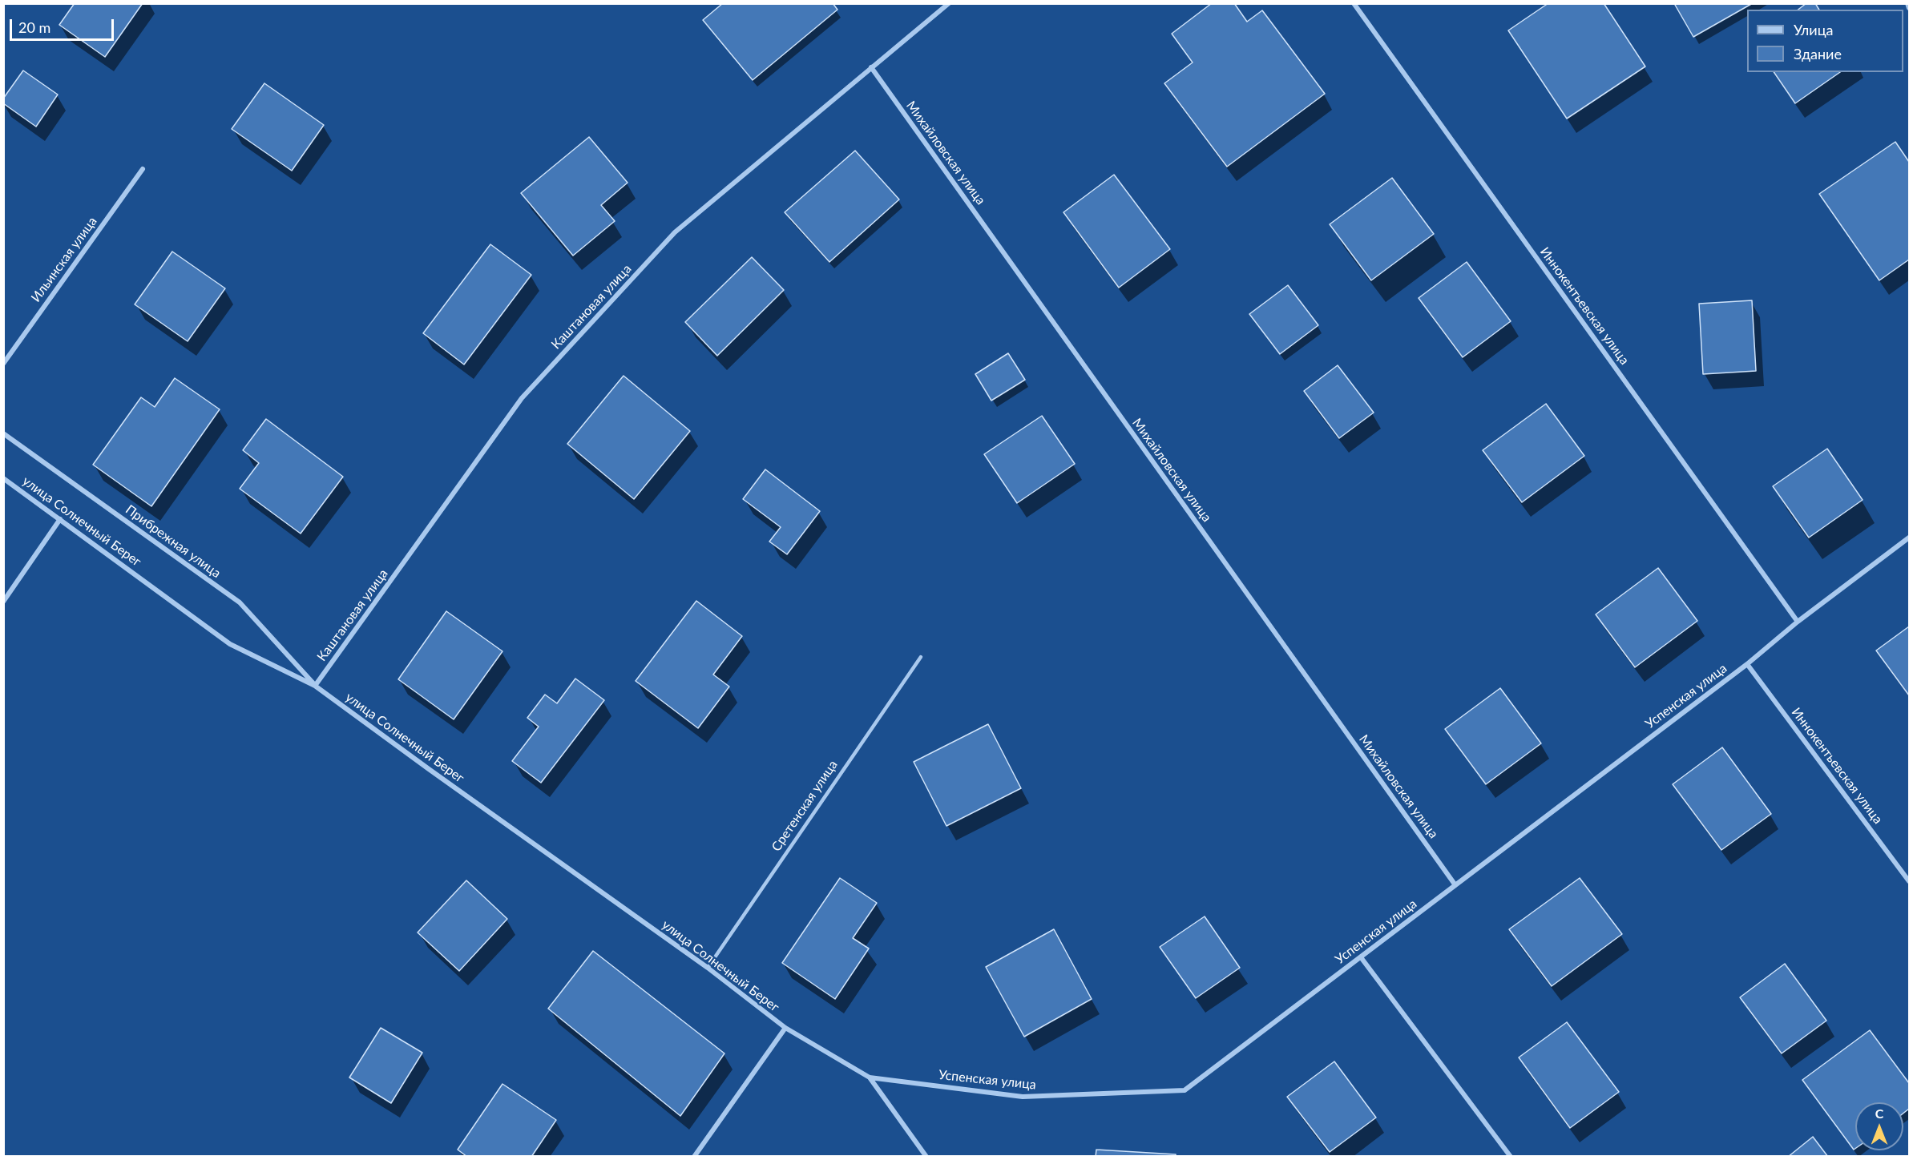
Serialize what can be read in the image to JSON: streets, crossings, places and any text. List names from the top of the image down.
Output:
{
  "streets": {
    "street": [
      "Михайловская улица",
      "Ильинская улица",
      "Иннокентьевская улица",
      "Каштановая улица",
      "улица Солнечный Берег",
      "Прибрежная улица",
      "Успенская улица"
    ],
    "lane": ["Сретенская улица"]
  },
  "crossings": [
    ["Михайловская улица", "Каштановая улица"],
    ["Михайловская улица", "Успенская улица"],
    ["Иннокентьевская улица", "Успенская улица"],
    ["Каштановая улица", "улица Солнечный Берег"],
    ["Каштановая улица", "Прибрежная улица"],
    ["улица Солнечный Берег", "Прибрежная улица"],
    ["улица Солнечный Берег", "Успенская улица"],
    ["улица Солнечный Берег", "Сретенская улица"]
  ],
  "legend": ["Улица", "Здание"],
  "scale_bar": "20 m",
  "north": "top"
}
